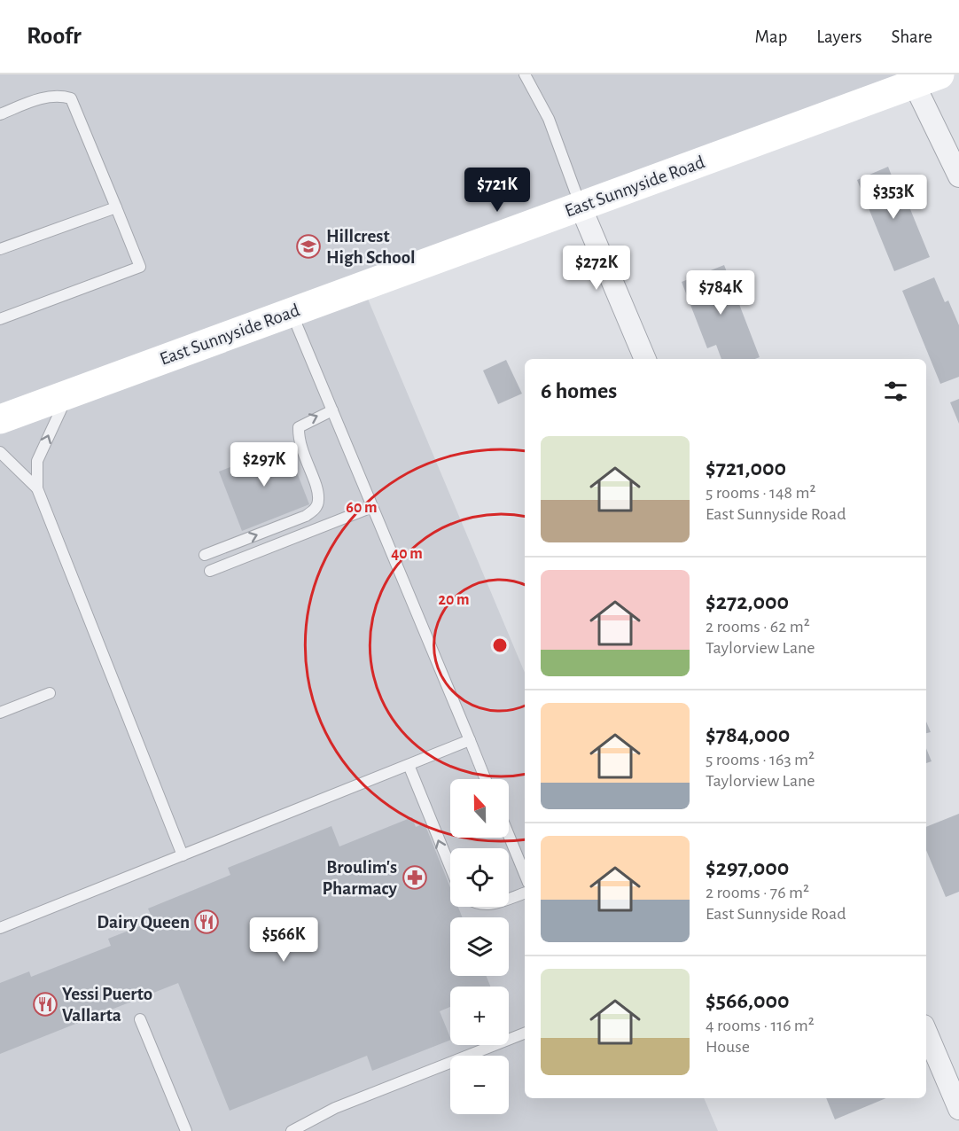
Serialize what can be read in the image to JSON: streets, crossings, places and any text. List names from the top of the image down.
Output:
{
  "streets": {
    "main road": ["East Sunnyside Road"]
  },
  "places": {
    "school or university": ["Hillcrest High School"],
    "pharmacy": ["Broulim's Pharmacy"],
    "restaurant": ["Dairy Queen", "Yessi Puerto Vallarta"]
  },
  "north": "top",
  "page": {
    "header": "Roofr",
    "nav": ["Map", "Layers", "Share"],
    "price": [
      "$721K",
      "$353K",
      "$272K",
      "$784K",
      "$297K",
      "$566K"
    ],
    "heading": "6 homes",
    "list": [
      {
        "name": "$721,000",
        "note": "5 rooms · 148 m² · East Sunnyside Road"
      },
      {
        "name": "$272,000",
        "note": "2 rooms · 62 m² · Taylorview Lane"
      },
      {
        "name": "$784,000",
        "note": "5 rooms · 163 m² · Taylorview Lane"
      },
      {
        "name": "$297,000",
        "note": "2 rooms · 76 m² · East Sunnyside Road"
      },
      {
        "name": "$566,000",
        "note": "4 rooms · 116 m² · House"
      }
    ],
    "map_buttons": ["+", "−"]
  },
  "rings": ["60 m", "40 m", "20 m"]
}
